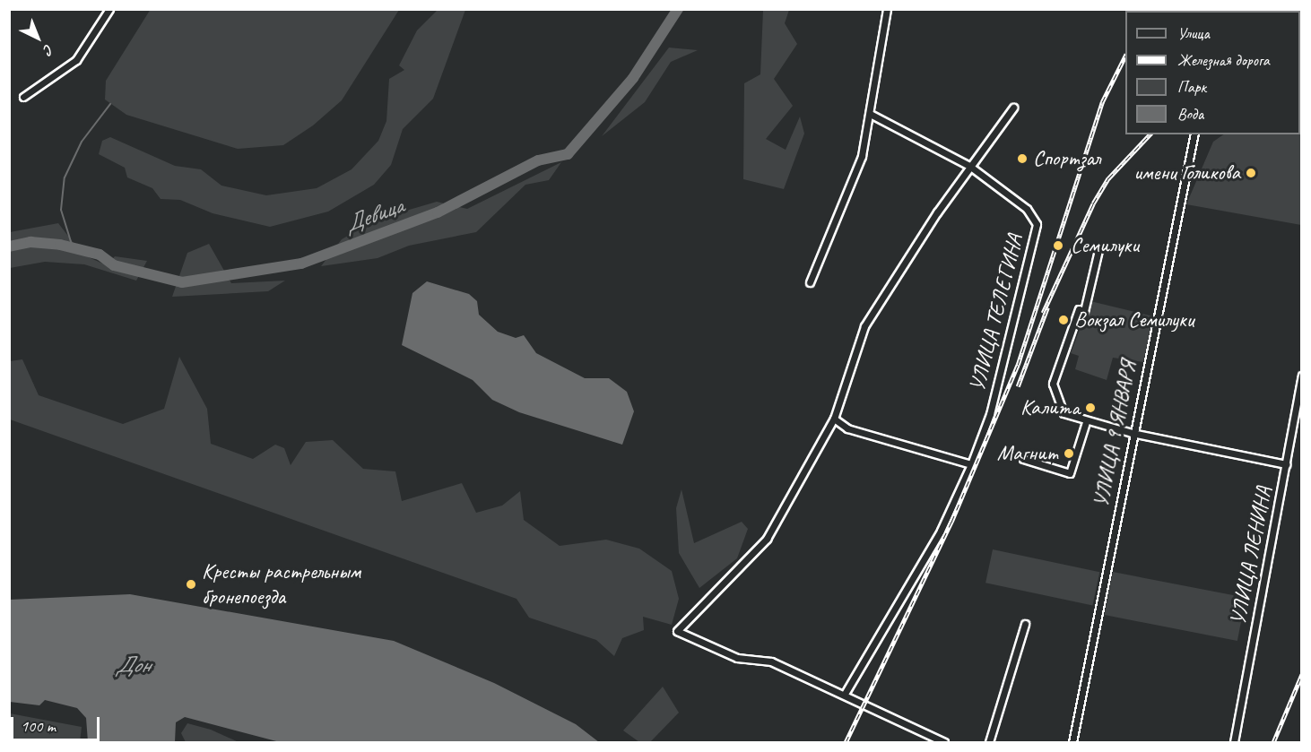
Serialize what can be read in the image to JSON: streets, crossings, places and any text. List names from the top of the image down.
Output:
{
  "streets": {
    "street": ["УЛИЦА ТЕЛЕГИНА", "УЛИЦА 9 ЯНВАРЯ", "УЛИЦА ЛЕНИНА"]
  },
  "water": ["Девица", "Дон"],
  "places": [
    "Спортзал",
    "имени Голикова",
    "Семилуки",
    "Вокзал Семилуки",
    "Калита",
    "Магнит",
    "Кресты растрельным бронепоезда"
  ],
  "legend": [
    "Улица",
    "Железная дорога",
    "Парк",
    "Вода"
  ],
  "scale_bar": "100 m",
  "north": "bottom right"
}
